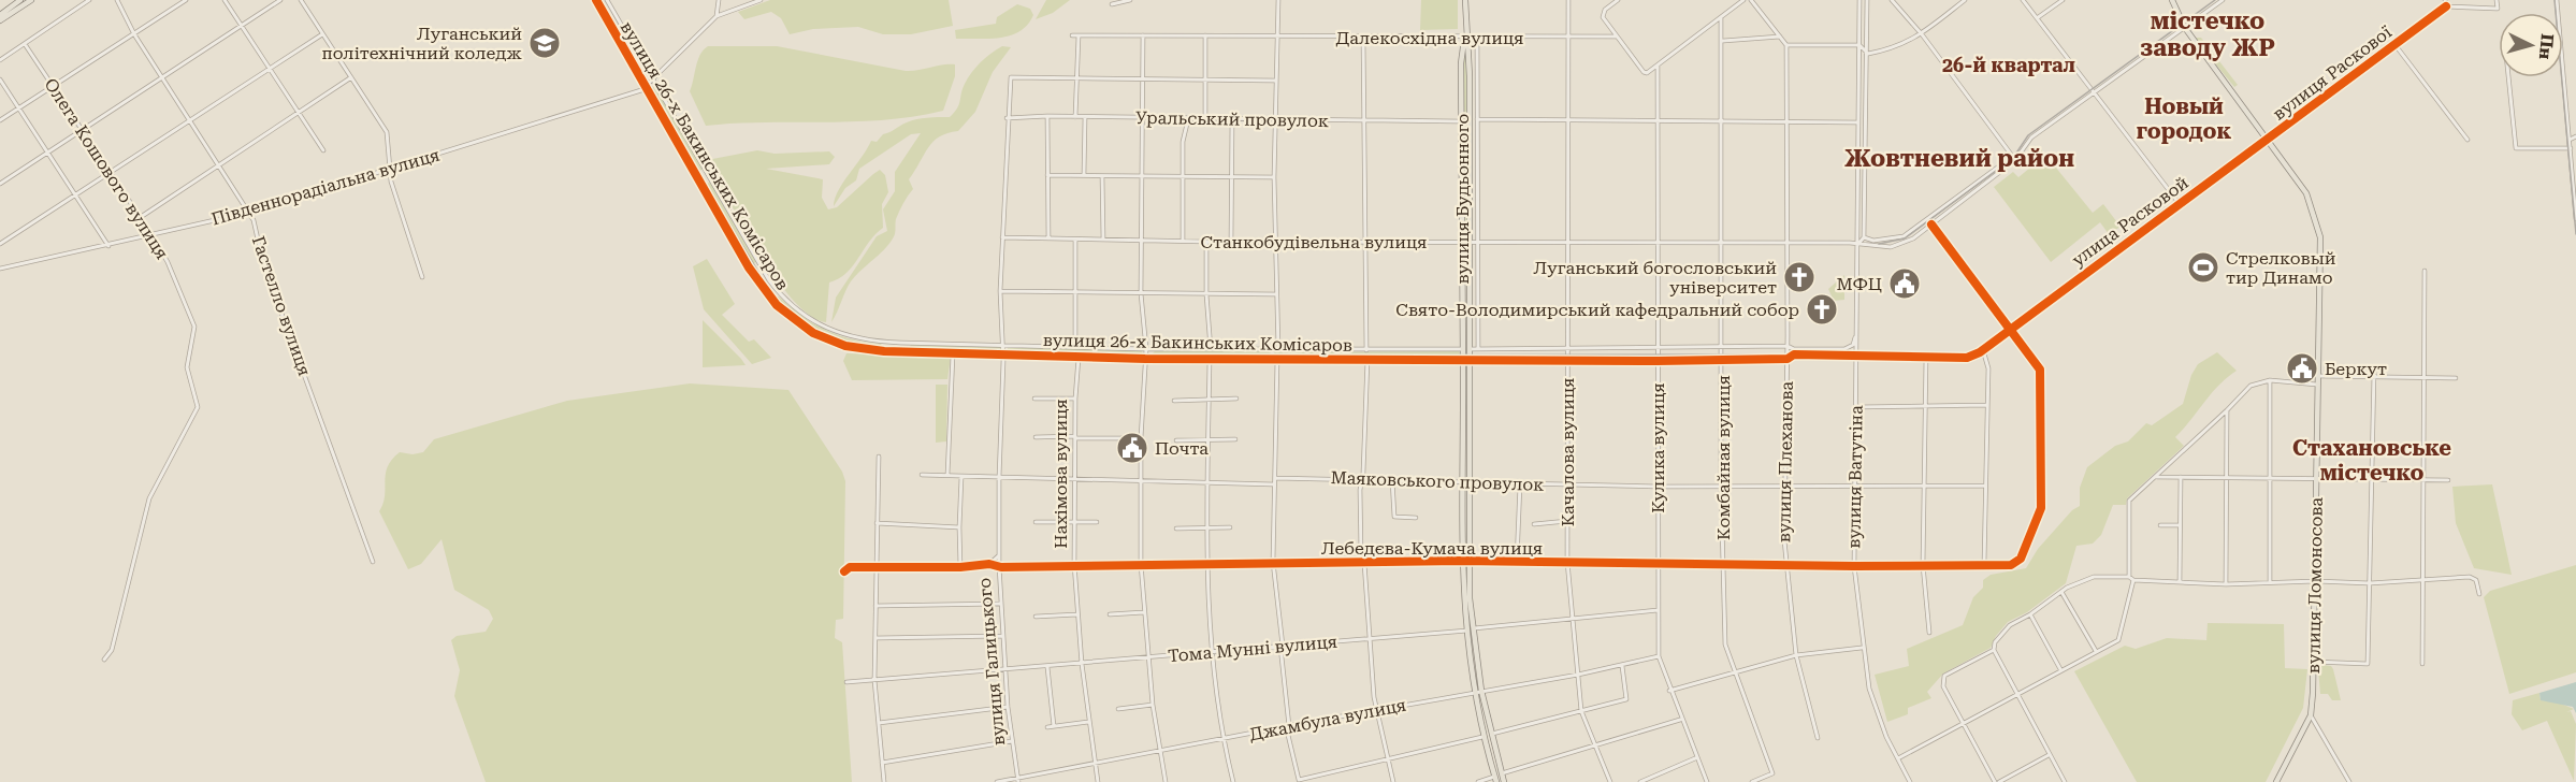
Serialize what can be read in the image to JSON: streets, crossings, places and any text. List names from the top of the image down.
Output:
{
  "streets": {
    "main road": ["вулиця Будьонного", "вулиця Ломоносова"],
    "street": [
      "Далекосхідна вулиця",
      "вулиця Раскової",
      "Уральський провулок",
      "вулиця 26-х Бакинських Комісаров",
      "Олега Кошового вулиця",
      "Південнорадіальна вулиця",
      "улица Расковой",
      "Станкобудівельна вулиця",
      "Гастелло вулиця",
      "Кулика вулиця",
      "Качалова вулиця",
      "Комбайная вулиця",
      "вулиця Плеханова",
      "Нахімова вулиця",
      "вулиця Ватутіна",
      "Маяковського провулок",
      "Лебедєва-Кумача вулиця",
      "Тома Мунні вулиця",
      "вулиця Галицького",
      "Джамбула вулиця"
    ]
  },
  "crossings": [
    ["Далекосхідна вулиця", "вулиця Будьонного"],
    ["Далекосхідна вулиця", "Качалова вулиця"],
    ["вулиця Раскової", "улица Расковой"],
    ["вулиця Раскової", "вулиця Ломоносова"],
    ["Уральський провулок", "вулиця Галицького"],
    ["вулиця 26-х Бакинських Комісаров", "Південнорадіальна вулиця"],
    ["вулиця 26-х Бакинських Комісаров", "вулиця Будьонного"],
    ["вулиця 26-х Бакинських Комісаров", "Кулика вулиця"],
    ["вулиця 26-х Бакинських Комісаров", "Качалова вулиця"],
    ["вулиця 26-х Бакинських Комісаров", "Комбайная вулиця"],
    ["вулиця 26-х Бакинських Комісаров", "вулиця Плеханова"],
    ["вулиця 26-х Бакинських Комісаров", "Нахімова вулиця"],
    ["вулиця 26-х Бакинських Комісаров", "вулиця Ватутіна"],
    ["вулиця 26-х Бакинських Комісаров", "вулиця Галицького"],
    ["Олега Кошового вулиця", "Південнорадіальна вулиця"],
    ["Південнорадіальна вулиця", "Гастелло вулиця"],
    ["вулиця Будьонного", "Станкобудівельна вулиця"],
    ["вулиця Будьонного", "Маяковського провулок"],
    ["вулиця Будьонного", "Лебедєва-Кумача вулиця"],
    ["вулиця Будьонного", "Тома Мунні вулиця"],
    ["вулиця Будьонного", "Джамбула вулиця"],
    ["улица Расковой", "Лебедєва-Кумача вулиця"],
    ["улица Расковой", "вулиця Ломоносова"],
    ["Станкобудівельна вулиця", "Кулика вулиця"],
    ["Станкобудівельна вулиця", "Качалова вулиця"],
    ["Станкобудівельна вулиця", "Комбайная вулиця"],
    ["Станкобудівельна вулиця", "вулиця Плеханова"],
    ["Станкобудівельна вулиця", "вулиця Ватутіна"],
    ["Станкобудівельна вулиця", "вулиця Галицького"],
    ["Кулика вулиця", "Маяковського провулок"],
    ["Кулика вулиця", "Лебедєва-Кумача вулиця"],
    ["Кулика вулиця", "Тома Мунні вулиця"],
    ["Кулика вулиця", "Джамбула вулиця"],
    ["Качалова вулиця", "Маяковського провулок"],
    ["Качалова вулиця", "Лебедєва-Кумача вулиця"],
    ["Качалова вулиця", "Тома Мунні вулиця"],
    ["Качалова вулиця", "Джамбула вулиця"],
    ["Комбайная вулиця", "Маяковського провулок"],
    ["Комбайная вулиця", "Лебедєва-Кумача вулиця"],
    ["вулиця Плеханова", "Маяковського провулок"],
    ["вулиця Плеханова", "Лебедєва-Кумача вулиця"],
    ["Нахімова вулиця", "Лебедєва-Кумача вулиця"],
    ["Нахімова вулиця", "Тома Мунні вулиця"],
    ["Нахімова вулиця", "Джамбула вулиця"],
    ["вулиця Ватутіна", "Маяковського провулок"],
    ["вулиця Ватутіна", "Лебедєва-Кумача вулиця"],
    ["Лебедєва-Кумача вулиця", "вулиця Галицького"],
    ["Тома Мунні вулиця", "вулиця Галицького"],
    ["вулиця Галицького", "Джамбула вулиця"]
  ],
  "districts": [
    "містечко заводу ЖР",
    "26-й квартал",
    "Новый городок",
    "Жовтневий район",
    "Стахановське містечко"
  ],
  "places": {
    "school or university": ["Луганський політехнічний коледж"],
    "sports": ["Стрелковый тир Динамо"],
    "church": ["Луганський богословський університет", "Свято-Володимирський кафедральний собор"],
    "public building": ["МФЦ", "Беркут", "Почта"]
  },
  "north": "right"
}
